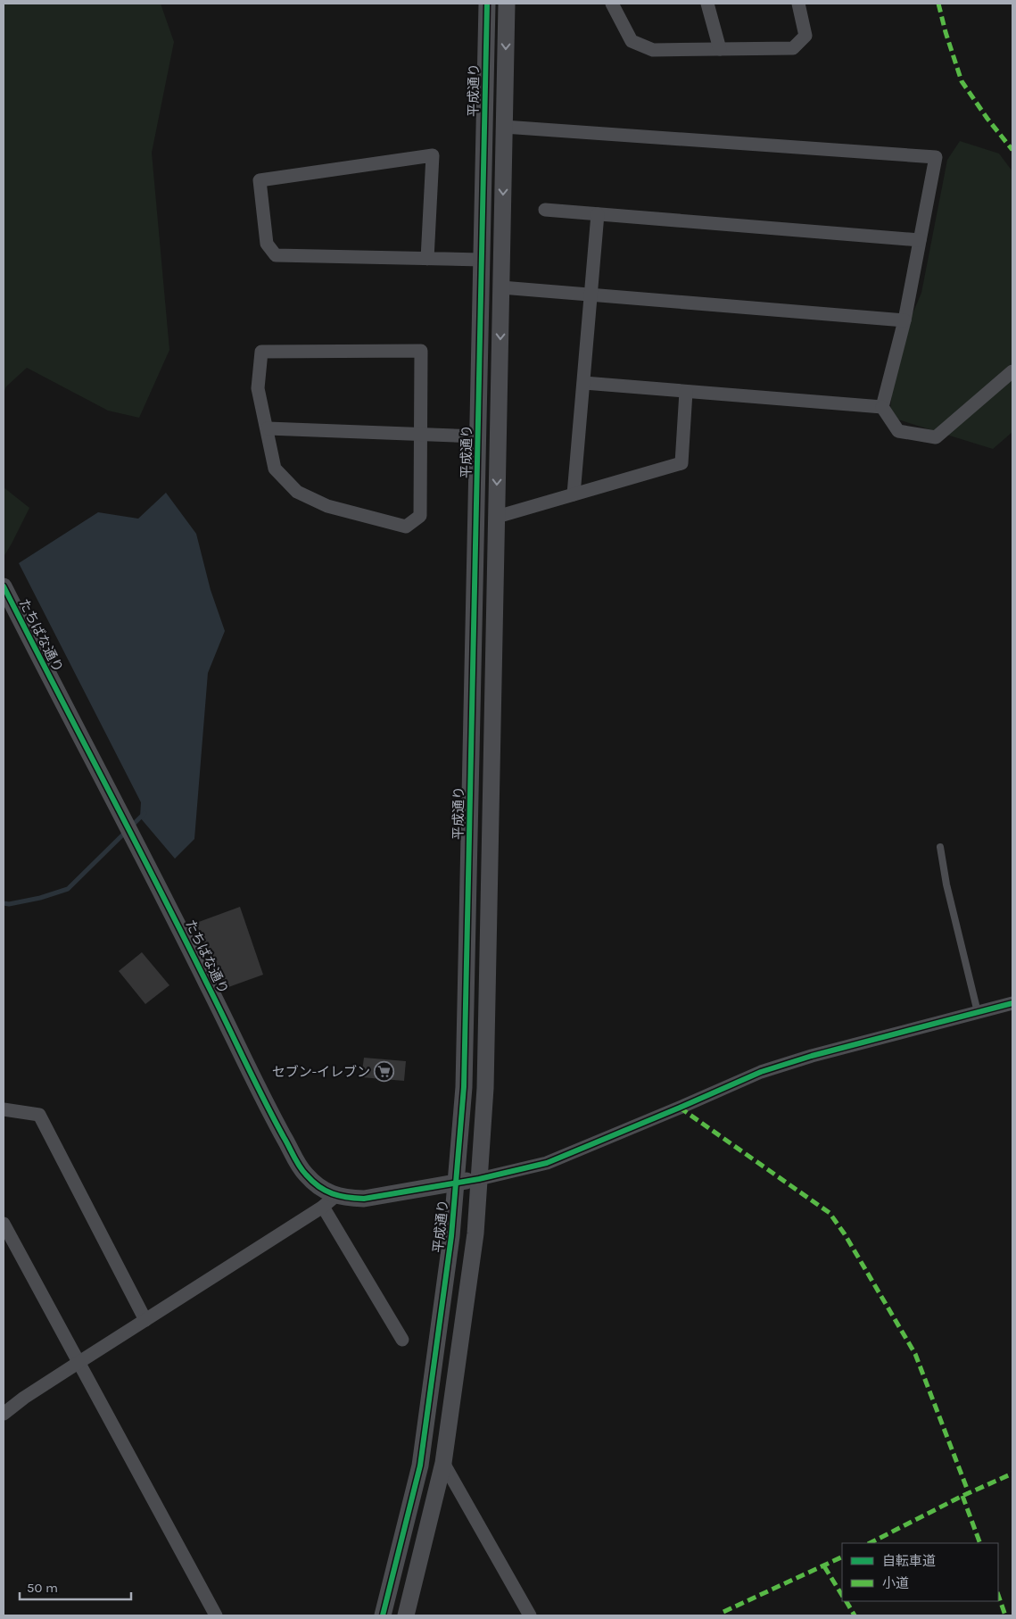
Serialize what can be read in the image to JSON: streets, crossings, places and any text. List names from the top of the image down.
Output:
{
  "streets": {
    "street": ["平成通り", "たちばな通り"]
  },
  "crossings": [
    ["平成通り", "たちばな通り"]
  ],
  "places": {
    "supermarket": ["セブン-イレブン"]
  },
  "legend": ["自転車道", "小道"],
  "scale_bar": "50 m"
}
